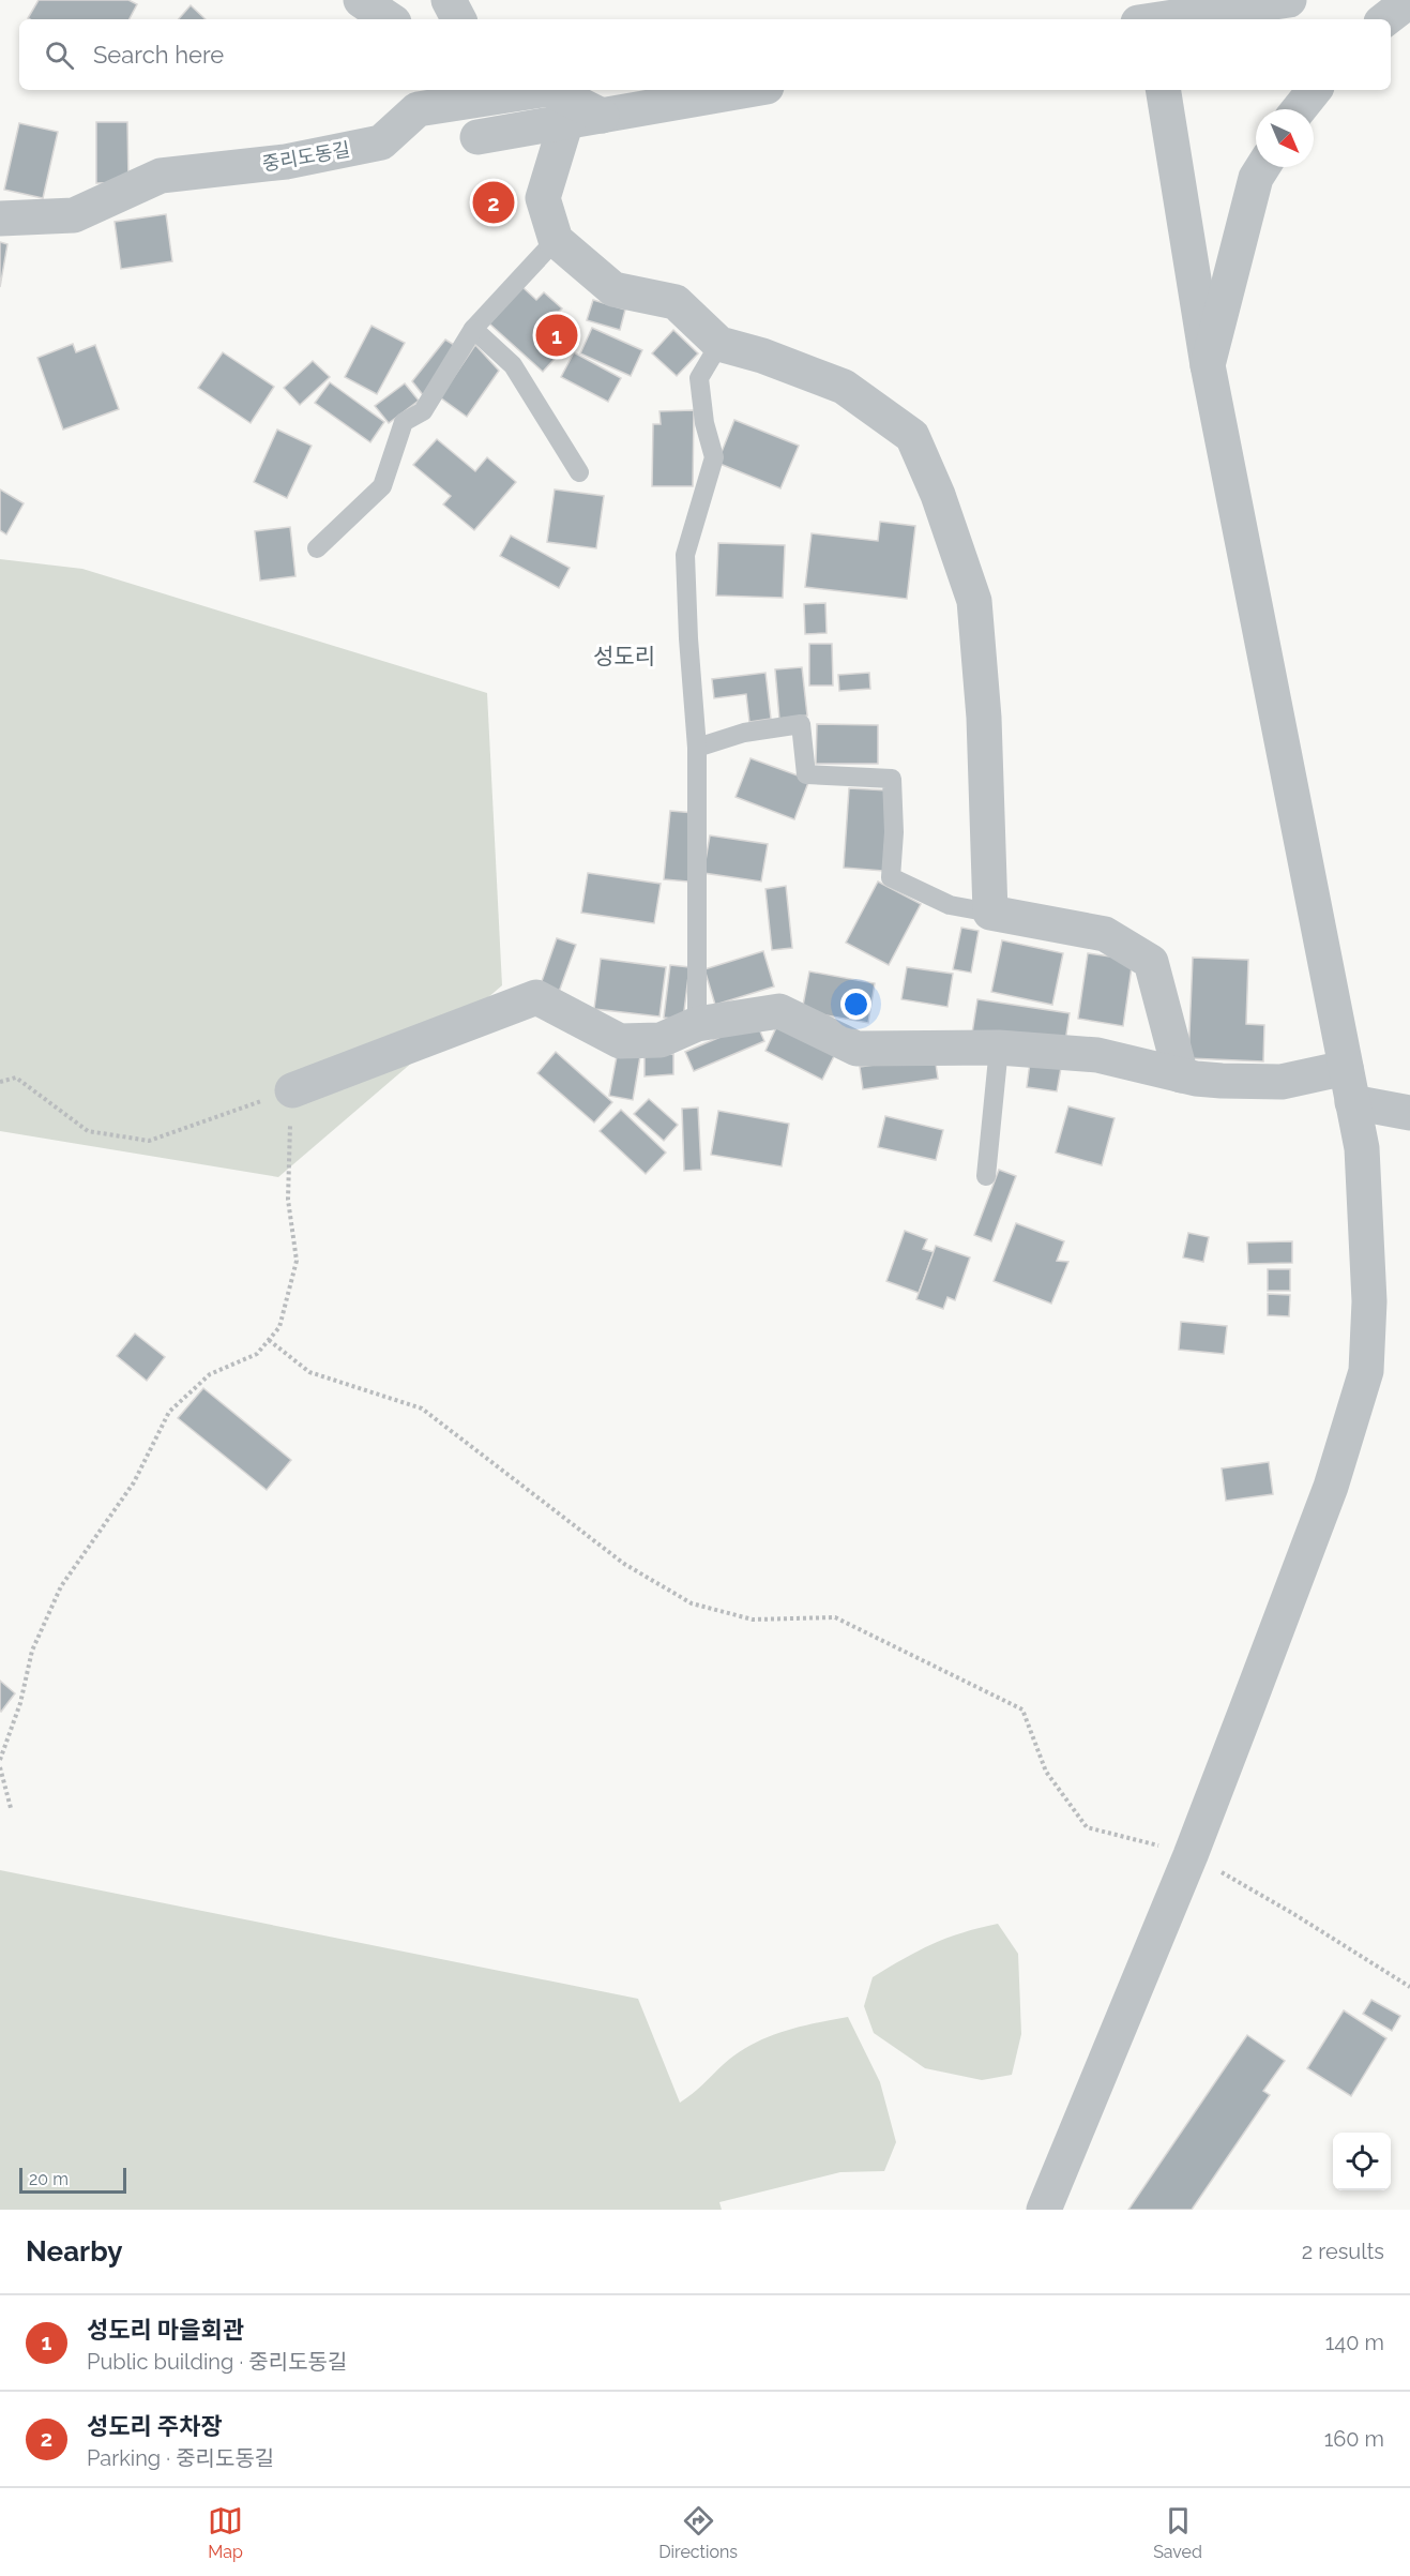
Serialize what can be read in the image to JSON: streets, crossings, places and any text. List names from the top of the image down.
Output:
{
  "streets": {
    "street": ["중리도동길"]
  },
  "districts": ["성도리"],
  "scale_bar": "20 m",
  "north": "bottom right",
  "page": {
    "search": "Search here",
    "pins": ["2", "1"],
    "scale": "20 m",
    "heading": ["Nearby", "2 results"],
    "list": [
      {
        "mark": "1",
        "name": "성도리 마을회관",
        "note": "Public building · 중리도동길",
        "value": "140 m"
      },
      {
        "mark": "2",
        "name": "성도리 주차장",
        "note": "Parking · 중리도동길",
        "value": "160 m"
      }
    ],
    "nav": ["Map", "Directions", "Saved"]
  }
}
